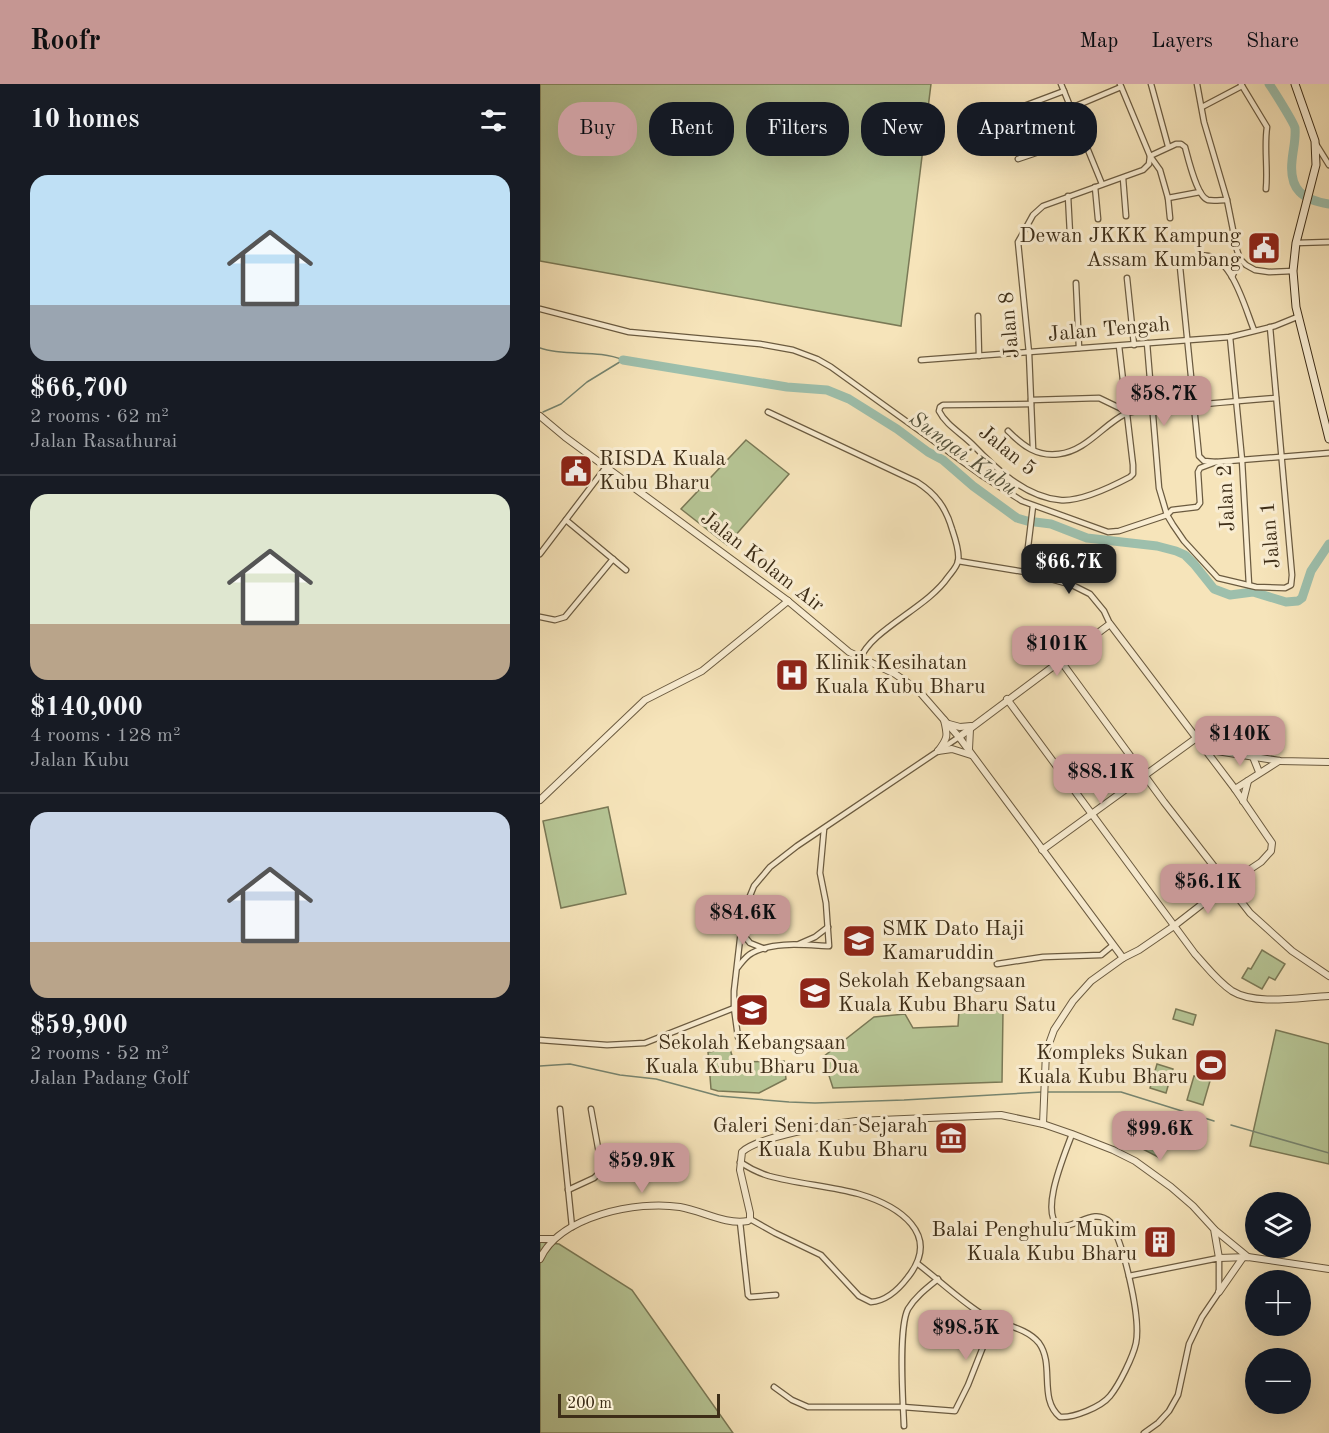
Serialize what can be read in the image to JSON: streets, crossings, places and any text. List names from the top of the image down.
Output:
{
  "streets": {
    "street": [
      "Jalan 8",
      "Jalan Tengah",
      "Jalan 5",
      "Jalan 2",
      "Jalan 1",
      "Jalan Kolam Air"
    ]
  },
  "crossings": [
    ["Jalan 8", "Jalan Tengah"],
    ["Jalan 8", "Jalan 5"],
    ["Jalan Tengah", "Jalan 5"],
    ["Jalan Tengah", "Jalan 2"],
    ["Jalan Tengah", "Jalan 1"],
    ["Jalan 2", "Jalan 1"]
  ],
  "water": ["Sungai Kubu"],
  "places": {
    "public building": ["Dewan JKKK Kampung Assam Kumbang", "RISDA Kuala Kubu Bharu"],
    "hospital": ["Klinik Kesihatan Kuala Kubu Bharu"],
    "school or university": ["SMK Dato Haji Kamaruddin", "Sekolah Kebangsaan Kuala Kubu Bharu Satu", "Sekolah Kebangsaan Kuala Kubu Bharu Dua"],
    "sports": ["Kompleks Sukan Kuala Kubu Bharu"],
    "museum": ["Galeri Seni dan Sejarah Kuala Kubu Bharu"],
    "building": ["Balai Penghulu Mukim Kuala Kubu Bharu"]
  },
  "scale_bar": "200 m",
  "page": {
    "header": "Roofr",
    "nav": ["Map", "Layers", "Share"],
    "heading": "10 homes",
    "chip": [
      "Buy",
      "Rent",
      "Filters",
      "New",
      "Apartment"
    ],
    "list": [
      {
        "name": "$66,700",
        "note": "2 rooms · 62 m² · Jalan Rasathurai"
      },
      {
        "name": "$140,000",
        "note": "4 rooms · 128 m² · Jalan Kubu"
      },
      {
        "name": "$59,900",
        "note": "2 rooms · 52 m² · Jalan Padang Golf"
      }
    ],
    "price": [
      "$58.7K",
      "$66.7K",
      "$101K",
      "$140K",
      "$88.1K",
      "$56.1K",
      "$84.6K",
      "$99.6K",
      "$59.9K",
      "$98.5K"
    ],
    "map_buttons": ["+", "−"],
    "scale": "200 m"
  }
}
